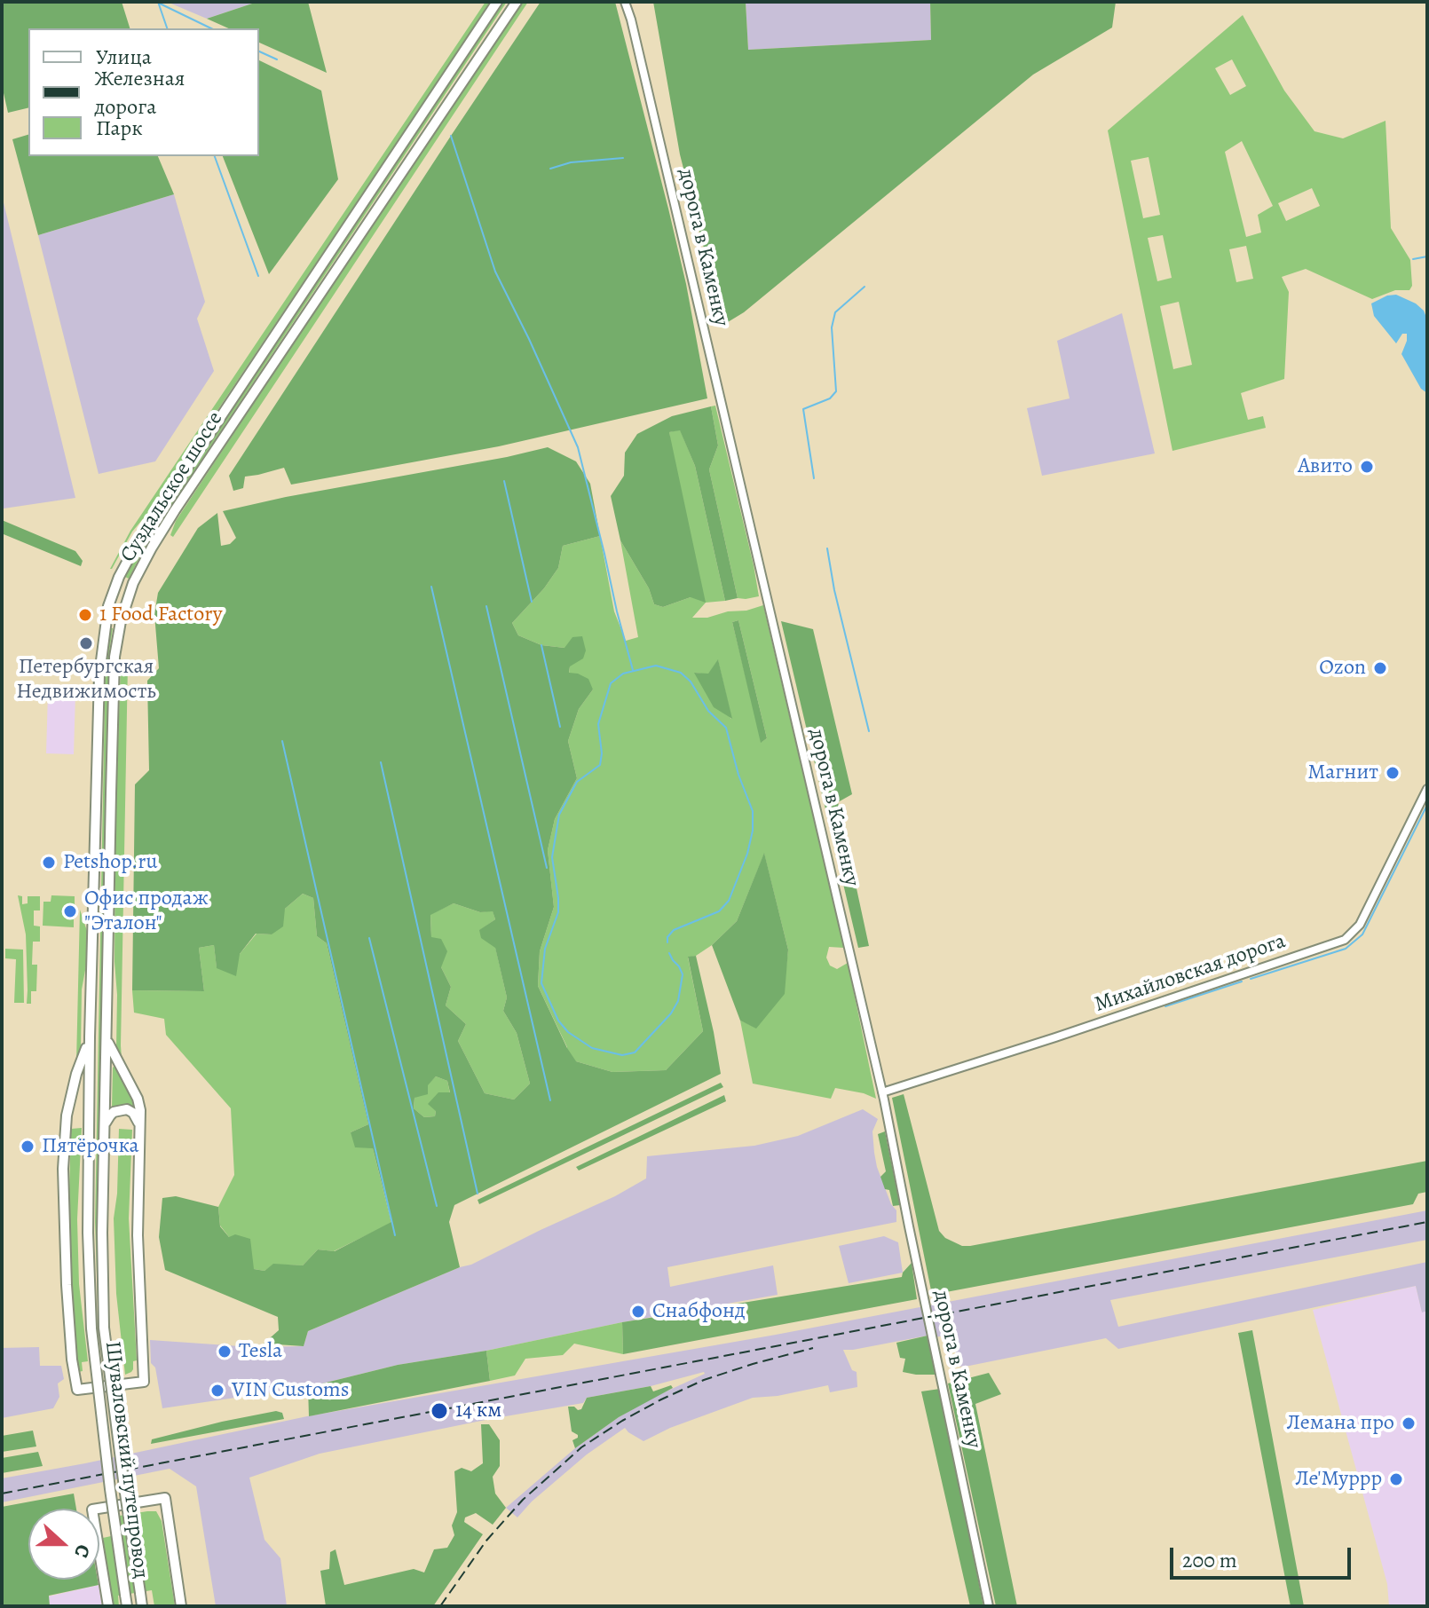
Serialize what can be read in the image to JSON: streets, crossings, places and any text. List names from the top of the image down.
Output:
{
  "streets": {
    "main road": ["Суздальское шоссе", "Шуваловский путепровод"],
    "street": ["дорога в Каменку", "Михайловская дорога"]
  },
  "crossings": [
    ["дорога в Каменку", "Михайловская дорога"],
    ["Суздальское шоссе", "Шуваловский путепровод"]
  ],
  "places": [
    "Авито",
    "1 Food Factory",
    "Петербургская Недвижимость",
    "Ozon",
    "Магнит",
    "Petshop.ru",
    "Офис продаж \"Эталон\"",
    "Пятёрочка",
    "Снабфонд",
    "Tesla",
    "VIN Customs",
    "14 км",
    "Лемана про",
    "Ле'Муррр"
  ],
  "legend": ["Улица", "Железная дорога", "Парк"],
  "scale_bar": "200 m",
  "north": "right"
}
